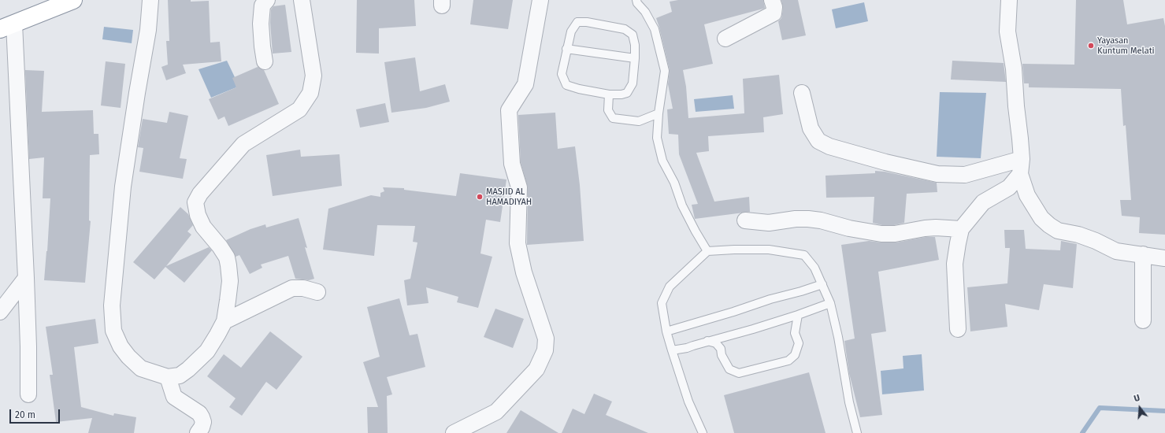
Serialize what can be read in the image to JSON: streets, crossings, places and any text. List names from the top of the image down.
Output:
{
  "places": ["Yayasan Kuntum Melati", "MASJID AL HAMADIYAH"],
  "scale_bar": "20 m",
  "north": "top"
}
